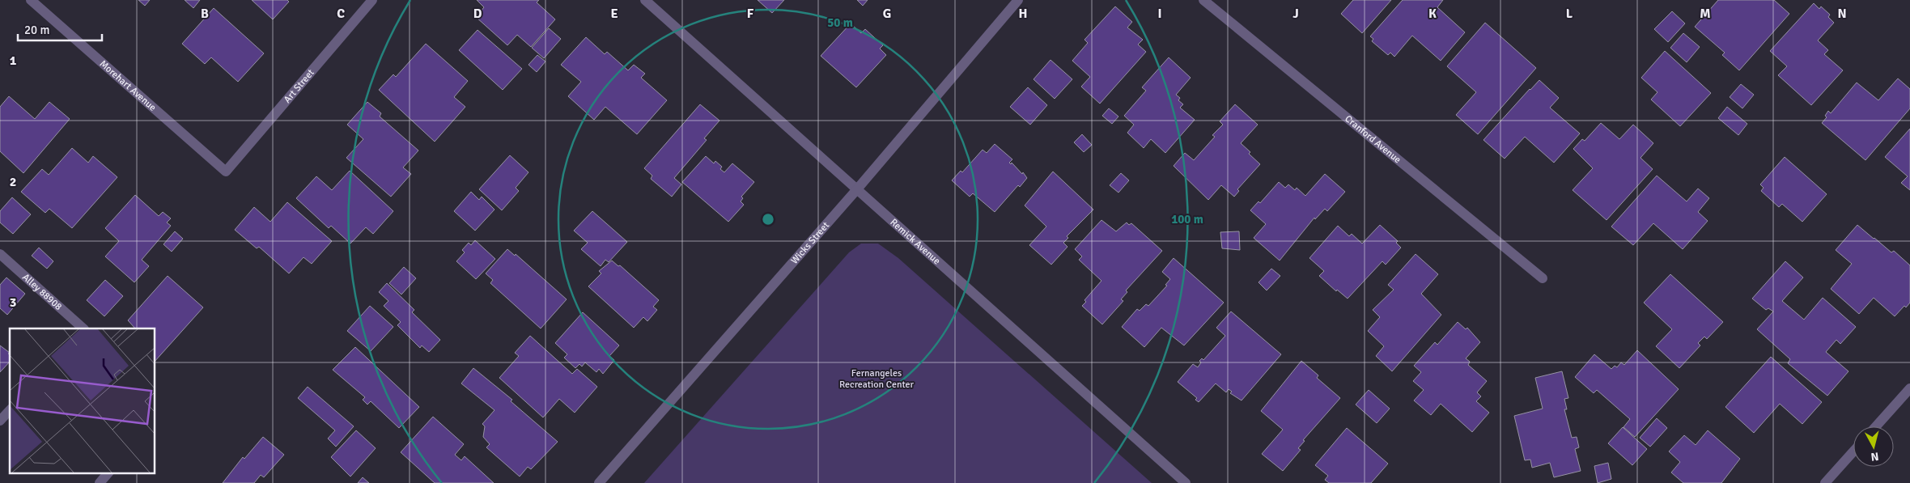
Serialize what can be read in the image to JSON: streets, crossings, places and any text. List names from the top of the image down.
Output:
{
  "streets": {
    "street": [
      "Morehart Avenue",
      "Art Street",
      "Cranford Avenue",
      "Wicks Street",
      "Remick Avenue",
      "Alley 88908"
    ]
  },
  "crossings": [
    ["Morehart Avenue", "Art Street"],
    ["Wicks Street", "Remick Avenue"]
  ],
  "parks": ["Fernangeles Recreation Center"],
  "scale_bar": "20 m",
  "north": "bottom",
  "grid": {
    "columns": [
      "B",
      "C",
      "D",
      "E",
      "F",
      "G",
      "H",
      "I",
      "J",
      "K",
      "L",
      "M",
      "N"
    ],
    "rows": ["1", "2", "3"]
  },
  "rings": ["50 m", "100 m"]
}
